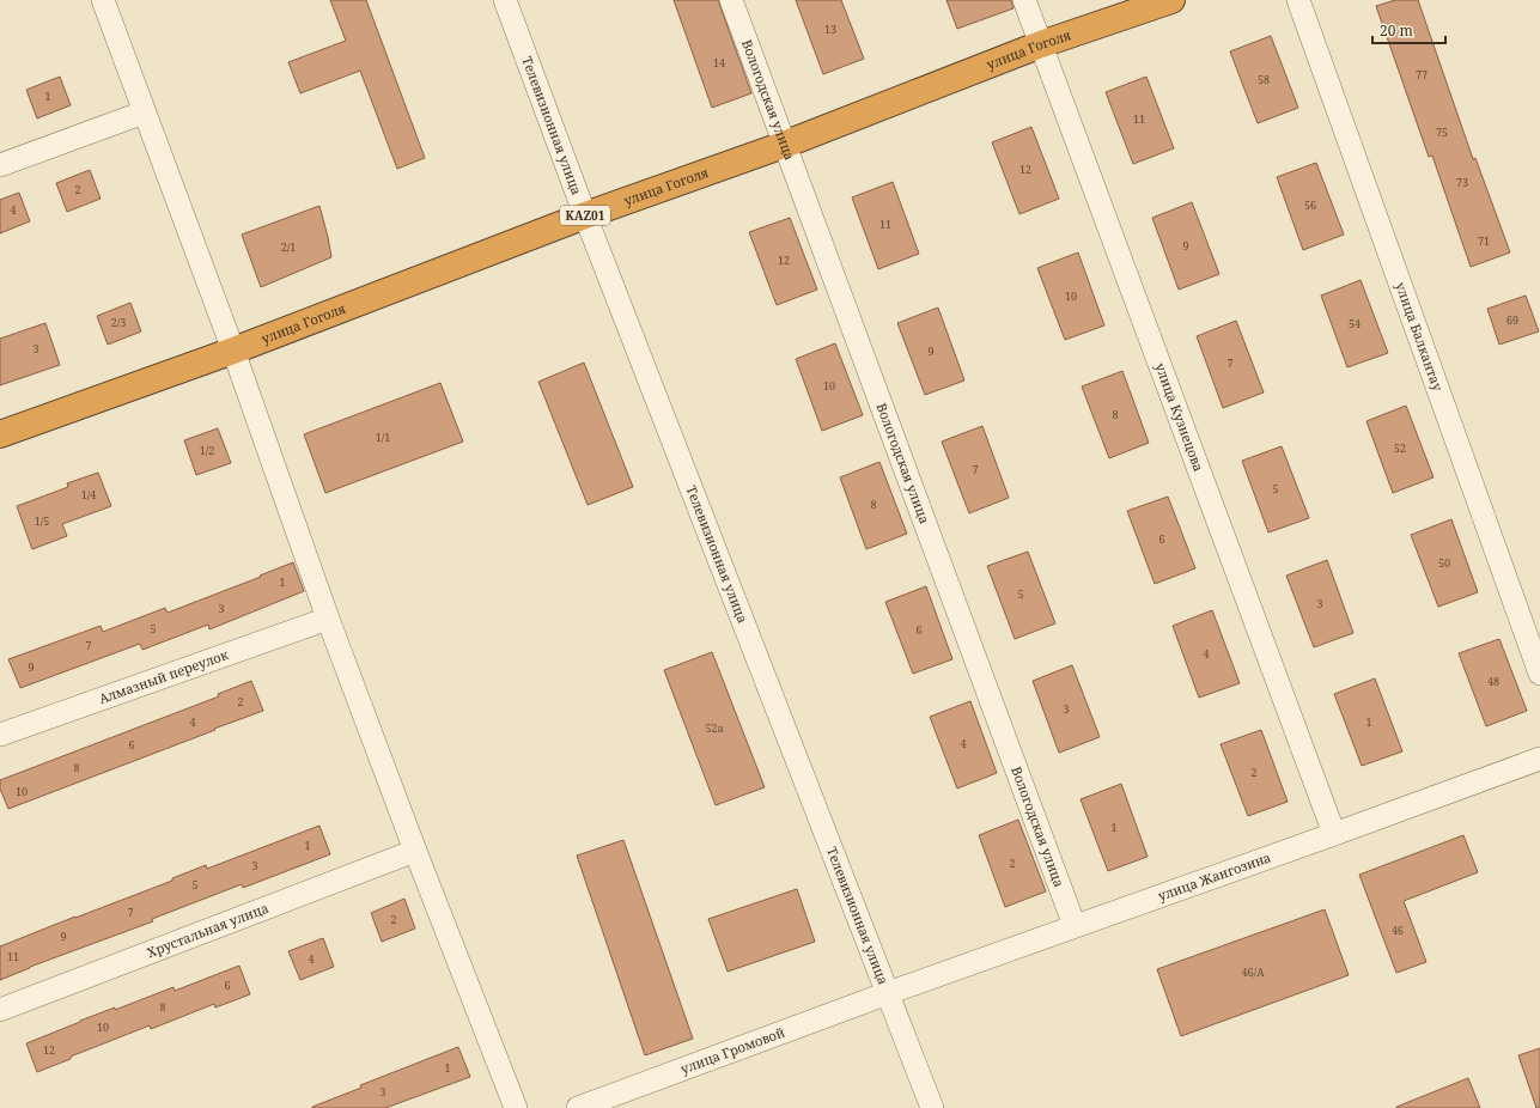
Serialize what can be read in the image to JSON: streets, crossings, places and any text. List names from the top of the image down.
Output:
{
  "streets": {
    "highway": ["улица Гоголя", "KАZ01"],
    "street": [
      "Вологодская улица",
      "Телевизионная улица",
      "улица Балкантау",
      "улица Кузнецова",
      "Алмазный переулок",
      "улица Жангозина",
      "Хрустальная улица",
      "улица Громовой"
    ]
  },
  "crossings": [
    ["улица Гоголя", "Вологодская улица"],
    ["улица Гоголя", "Телевизионная улица"],
    ["улица Гоголя", "улица Кузнецова"],
    ["Вологодская улица", "улица Жангозина"],
    ["Телевизионная улица", "улица Жангозина"],
    ["Телевизионная улица", "улица Громовой"],
    ["улица Кузнецова", "улица Жангозина"],
    ["улица Жангозина", "улица Громовой"]
  ],
  "house_numbers": [
    "13",
    "14",
    "77",
    "58",
    "1",
    "11",
    "75",
    "12",
    "73",
    "2",
    "56",
    "4",
    "11",
    "71",
    "9",
    "2/1",
    "12",
    "10",
    "69",
    "2/3",
    "54",
    "3",
    "9",
    "7",
    "10",
    "8",
    "1/1",
    "52",
    "1/2",
    "7",
    "5",
    "1/4",
    "8",
    "1/5",
    "6",
    "50",
    "1",
    "5",
    "3",
    "3",
    "5",
    "6",
    "7",
    "4",
    "9",
    "48",
    "2",
    "3",
    "4",
    "1",
    "52а",
    "4",
    "6",
    "8",
    "2",
    "10",
    "1",
    "1",
    "2",
    "3",
    "5",
    "7",
    "2",
    "46",
    "9",
    "11",
    "4",
    "46/А",
    "6",
    "8",
    "10",
    "12",
    "1",
    "3"
  ],
  "scale_bar": "20 m"
}
